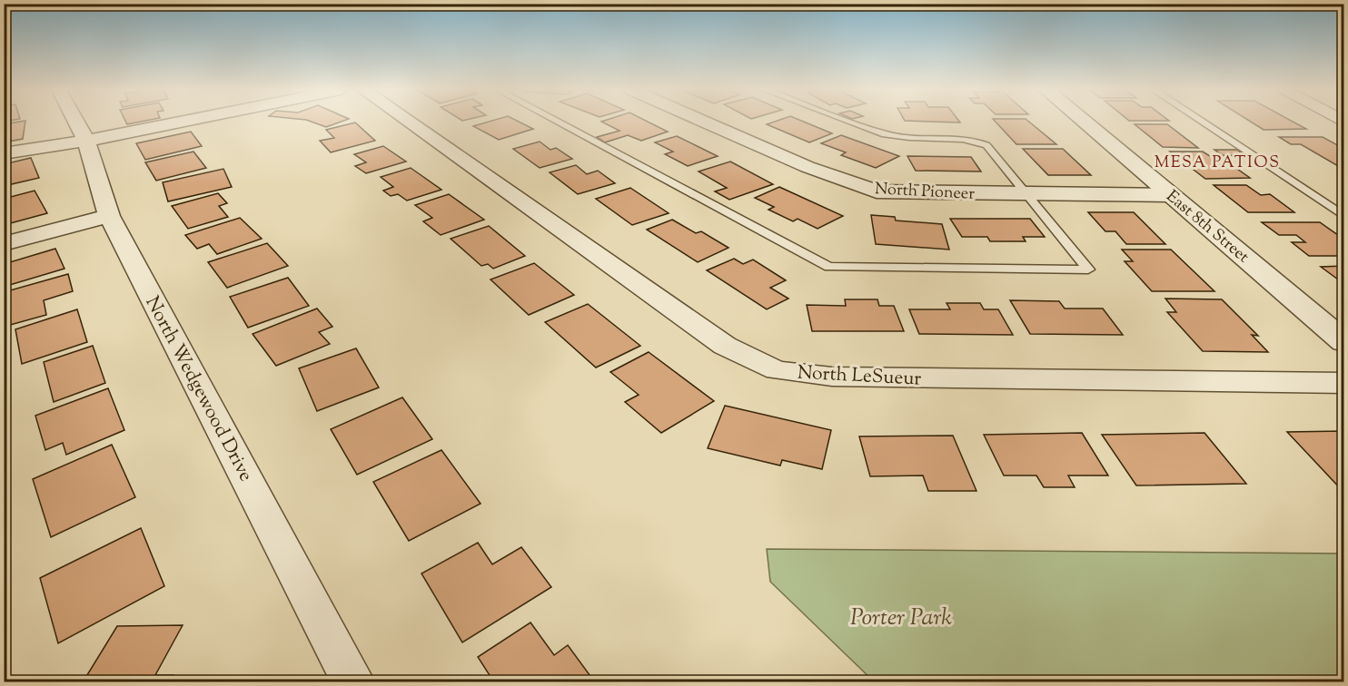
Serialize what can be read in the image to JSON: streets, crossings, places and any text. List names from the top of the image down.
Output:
{
  "streets": {
    "street": [
      "North Pioneer",
      "East 8th Street",
      "North LeSueur",
      "North Wedgewood Drive"
    ]
  },
  "crossings": [
    ["North Pioneer", "East 8th Street"]
  ],
  "districts": ["MESA PATIOS"],
  "parks": ["Porter Park"]
}
